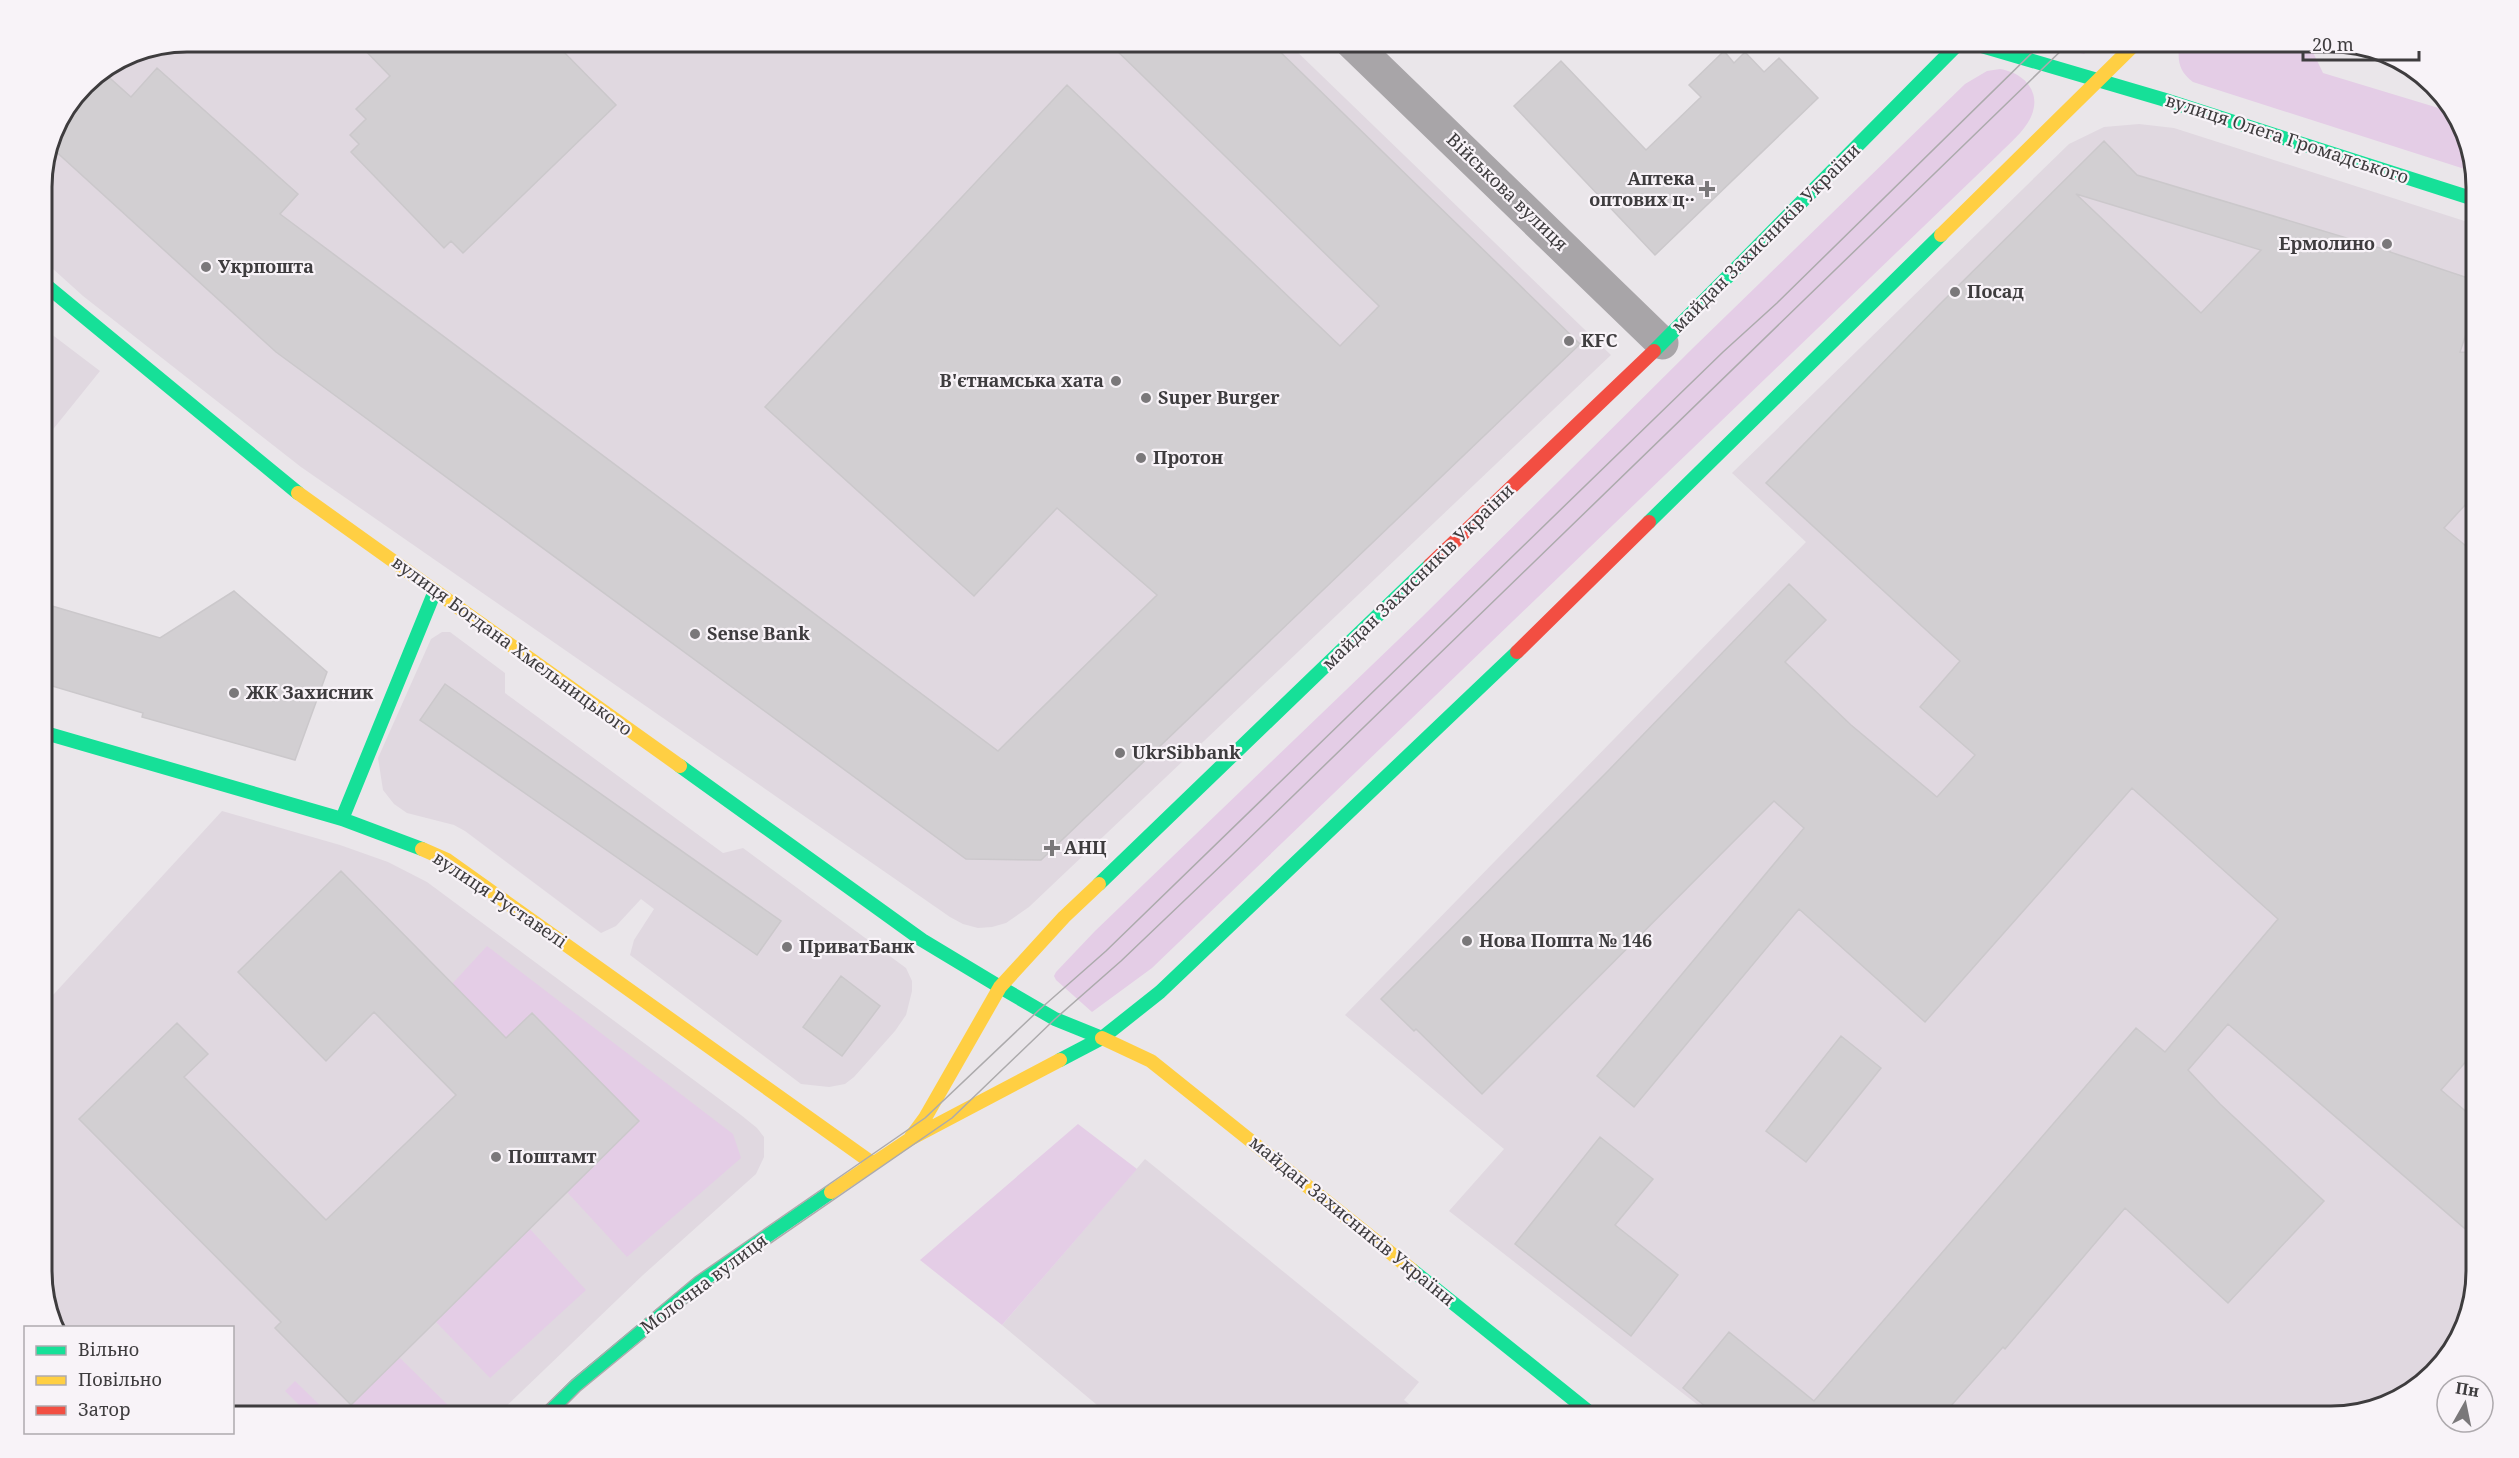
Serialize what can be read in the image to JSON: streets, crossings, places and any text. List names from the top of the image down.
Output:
{
  "streets": {
    "main road": [
      "вулиця Олега Громадського",
      "майдан Захисників України",
      "вулиця Богдана Хмельницького",
      "вулиця Руставелі",
      "Молочна вулиця"
    ],
    "street": ["Військова вулиця"]
  },
  "crossings": [
    ["вулиця Олега Громадського", "майдан Захисників України"],
    ["Військова вулиця", "майдан Захисників України"],
    ["майдан Захисників України", "вулиця Богдана Хмельницького"],
    ["майдан Захисників України", "вулиця Руставелі"],
    ["майдан Захисників України", "Молочна вулиця"],
    ["вулиця Руставелі", "Молочна вулиця"]
  ],
  "places": {
    "health": ["Аптека оптових ц‥", "АНЦ"],
    "other": [
      "Ермолино",
      "Укрпошта",
      "Посад",
      "KFC",
      "В'єтнамська хата",
      "Super Burger",
      "Протон",
      "Sense Bank",
      "ЖК Захисник",
      "UkrSibbank",
      "Нова Пошта № 146",
      "ПриватБанк",
      "Поштамт"
    ]
  },
  "legend": ["Вільно", "Повільно", "Затор"],
  "scale_bar": "20 m",
  "north": "top"
}
